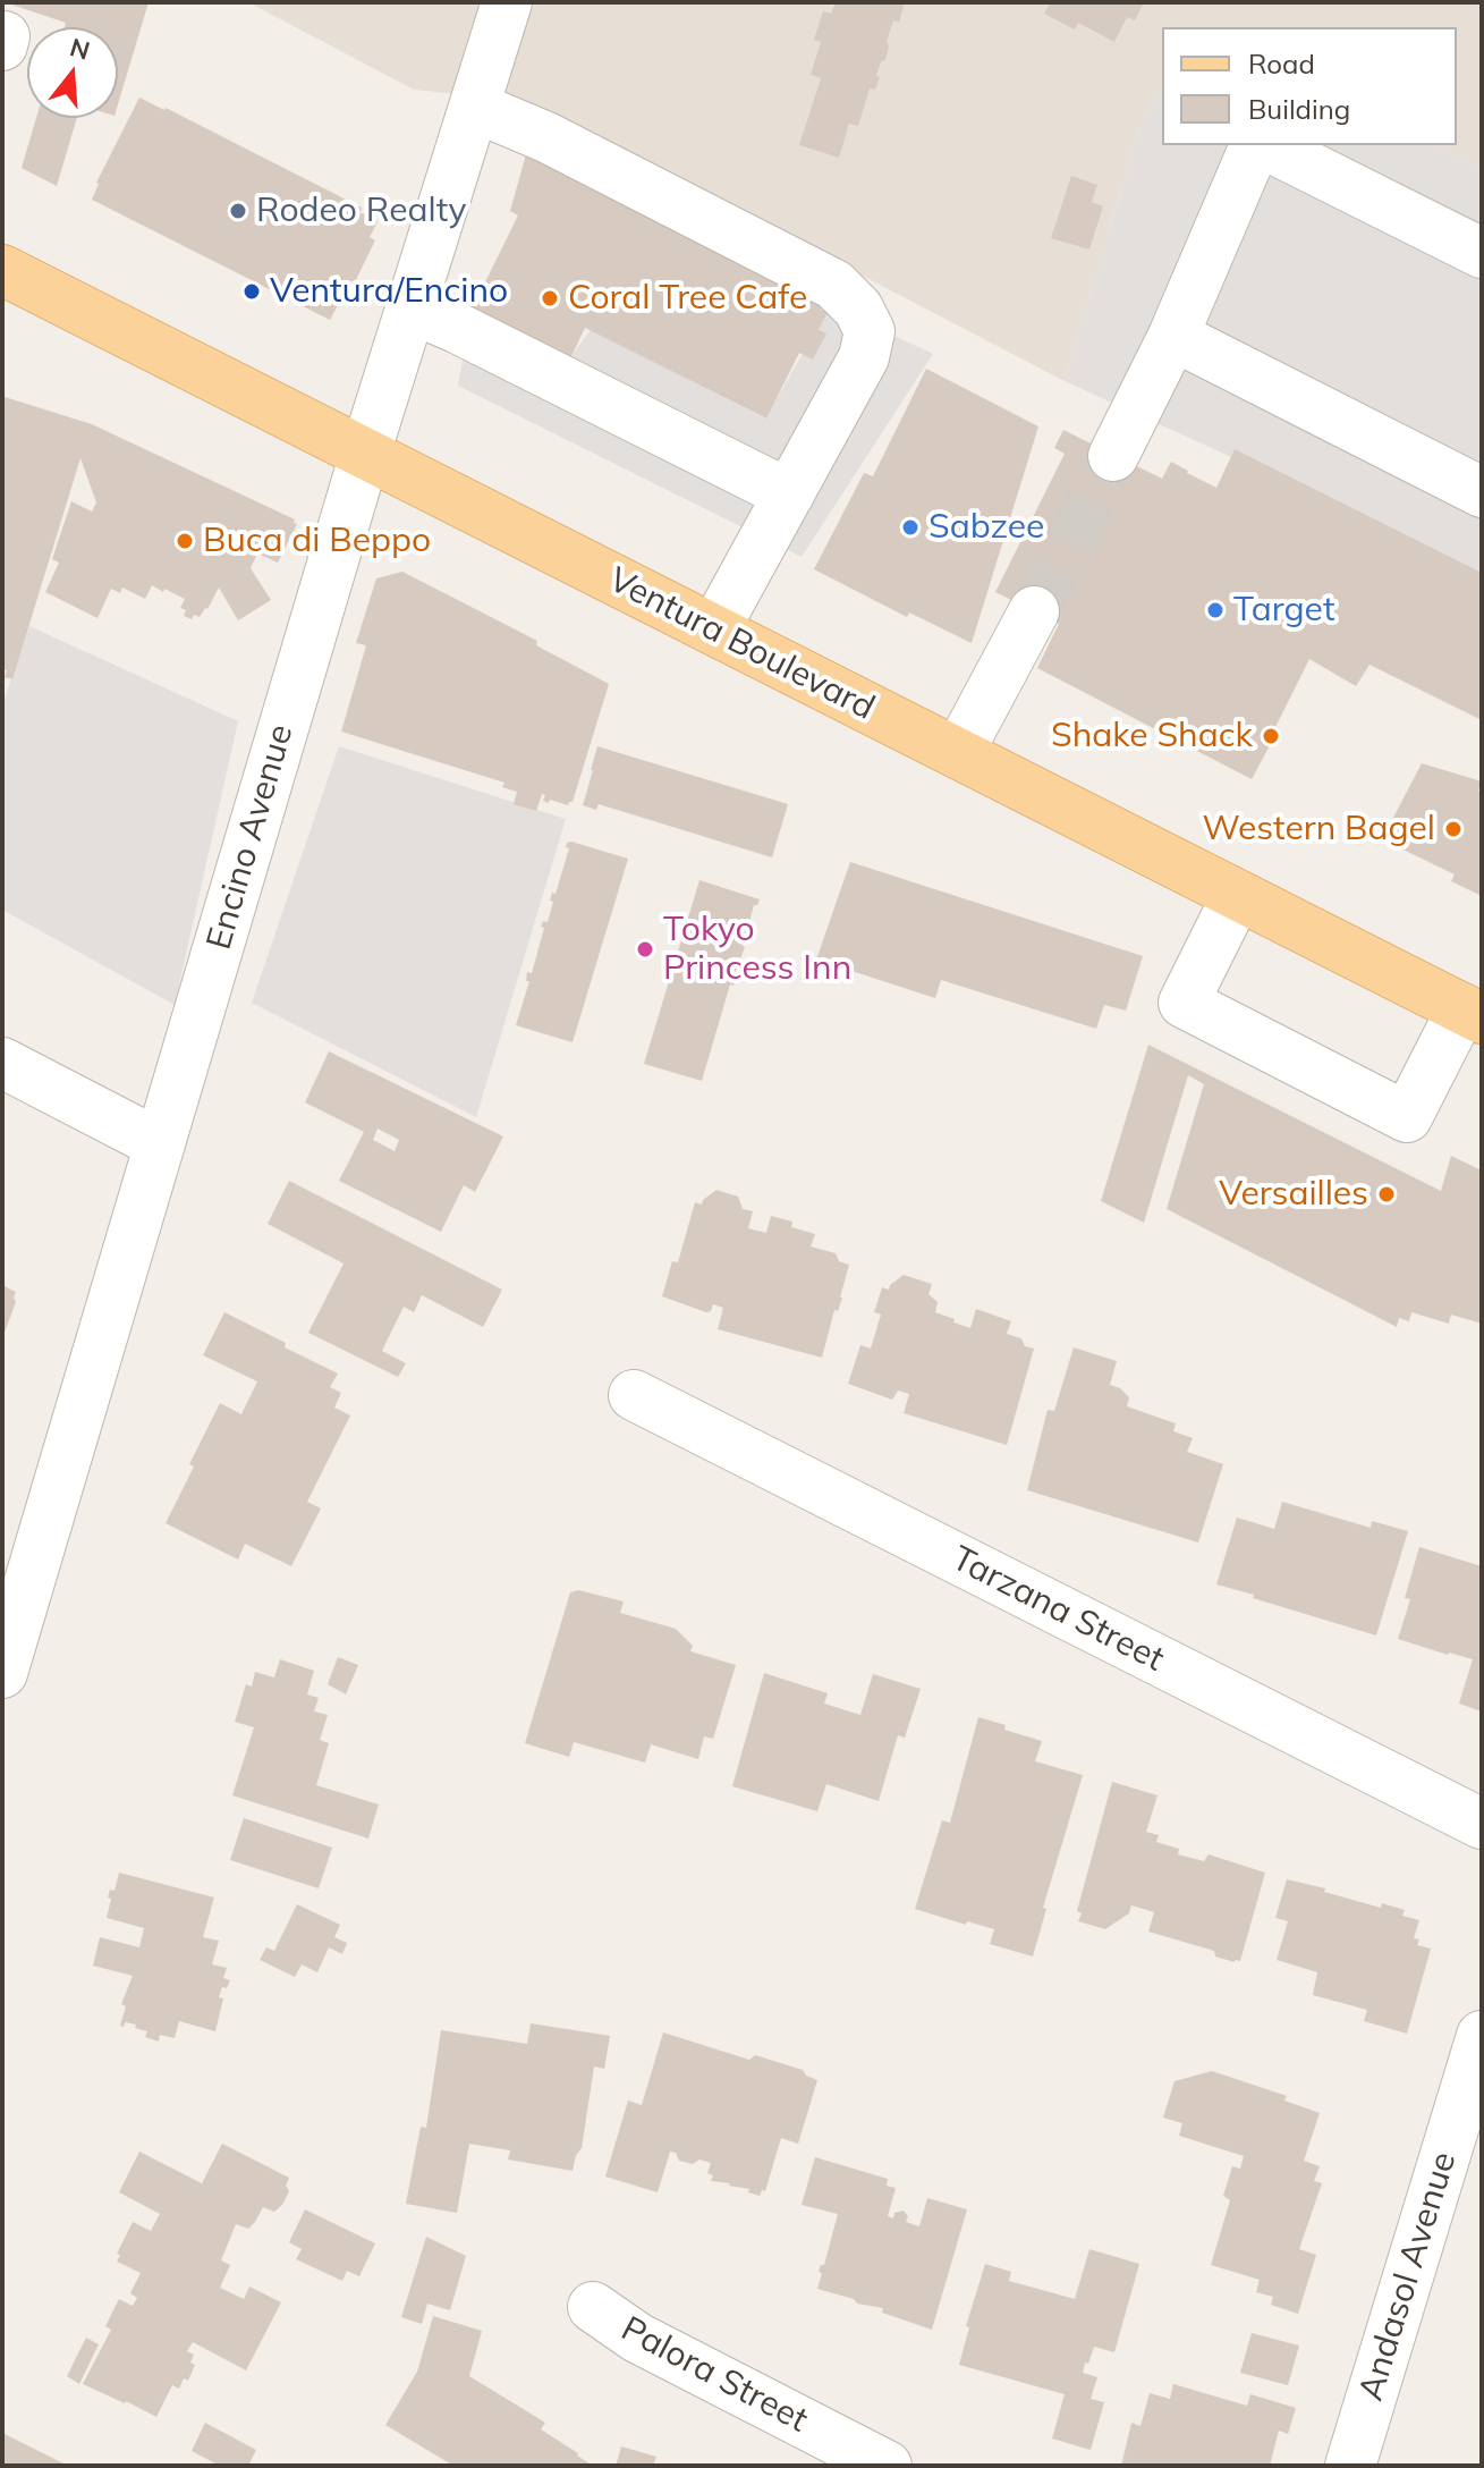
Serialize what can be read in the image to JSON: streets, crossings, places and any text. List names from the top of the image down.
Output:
{
  "streets": {
    "main road": ["Ventura Boulevard"],
    "street": [
      "Encino Avenue",
      "Tarzana Street",
      "Andasol Avenue",
      "Palora Street"
    ]
  },
  "crossings": [
    ["Ventura Boulevard", "Encino Avenue"]
  ],
  "places": [
    "Rodeo Realty",
    "Ventura/Encino",
    "Coral Tree Cafe",
    "Sabzee",
    "Buca di Beppo",
    "Target",
    "Shake Shack",
    "Western Bagel",
    "Tokyo Princess Inn",
    "Versailles"
  ],
  "legend": ["Road", "Building"],
  "north": "top"
}
